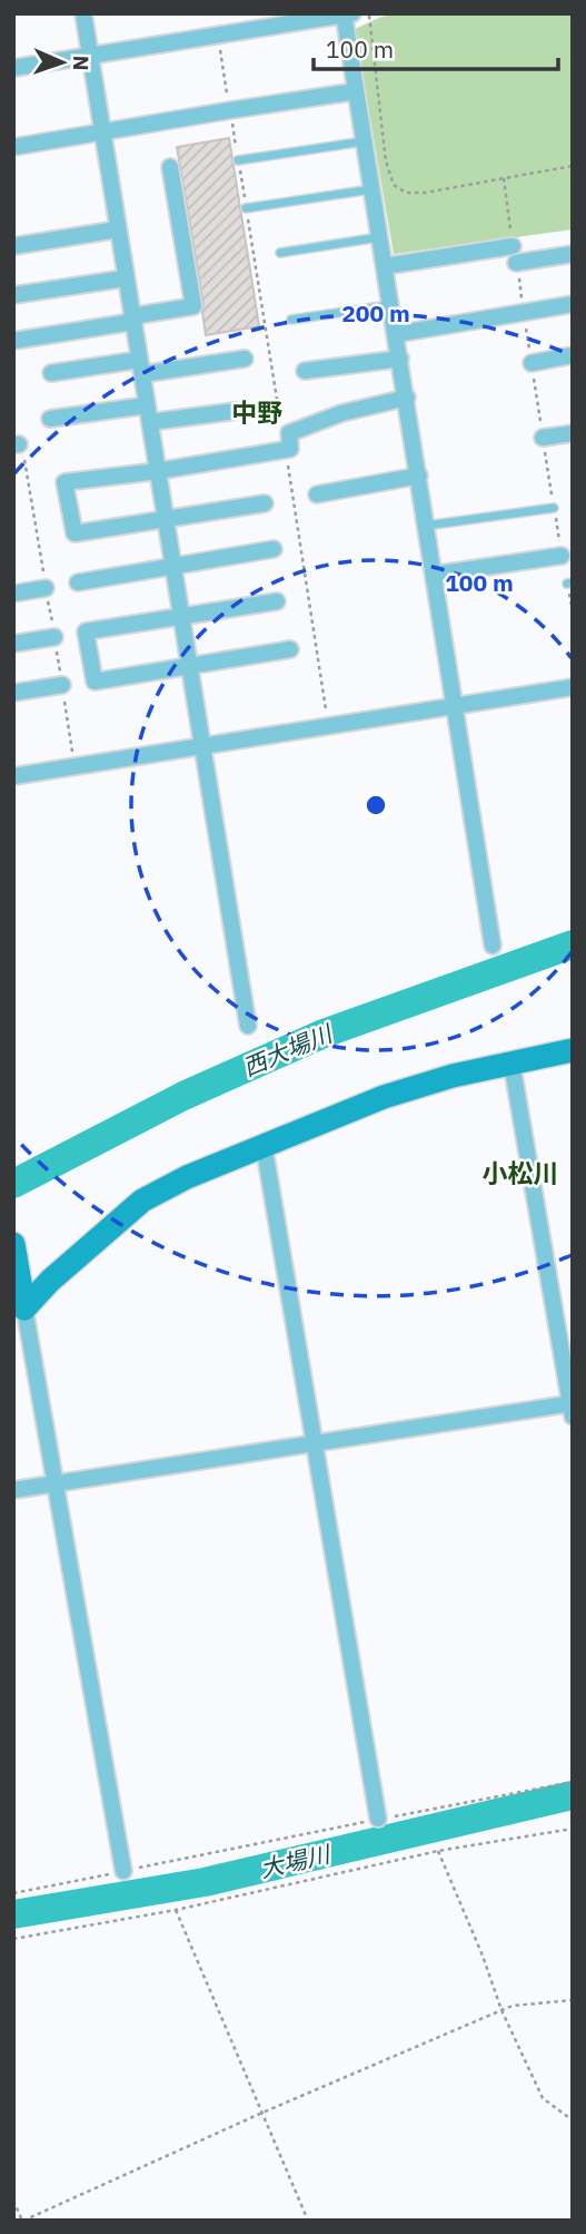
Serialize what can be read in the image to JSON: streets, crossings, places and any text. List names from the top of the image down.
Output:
{
  "districts": ["中野", "小松川"],
  "water": ["西大場川", "大場川"],
  "scale_bar": "100 m",
  "north": "right",
  "rings": ["200 m", "100 m"]
}
